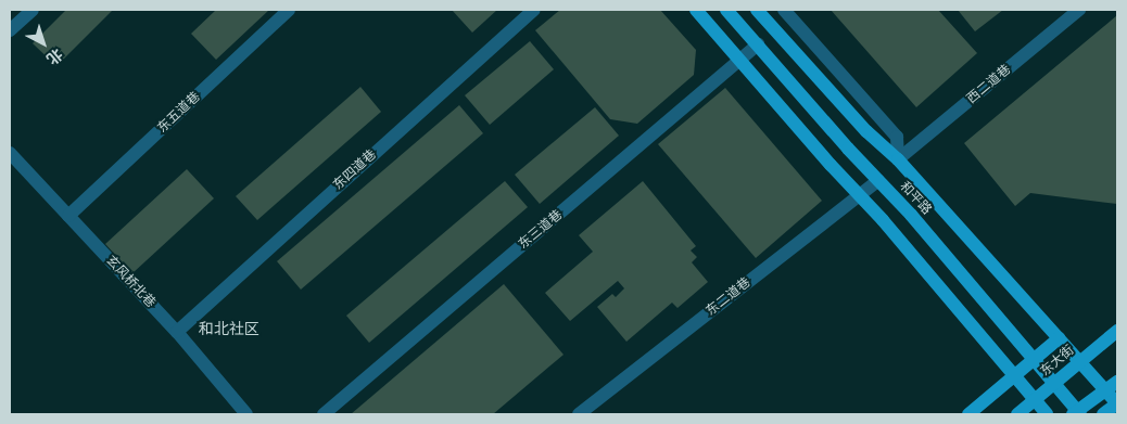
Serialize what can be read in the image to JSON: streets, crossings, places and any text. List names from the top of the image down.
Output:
{
  "streets": {
    "main road": ["和平路", "东大街"],
    "street": [
      "西二道巷",
      "东五道巷",
      "东四道巷",
      "东三道巷",
      "玄风桥北巷",
      "东二道巷"
    ]
  },
  "crossings": [
    ["西二道巷", "和平路"],
    ["东五道巷", "玄风桥北巷"],
    ["东四道巷", "玄风桥北巷"],
    ["和平路", "东三道巷"],
    ["和平路", "东二道巷"],
    ["和平路", "东大街"]
  ],
  "districts": ["和北社区"],
  "north": "bottom right"
}
